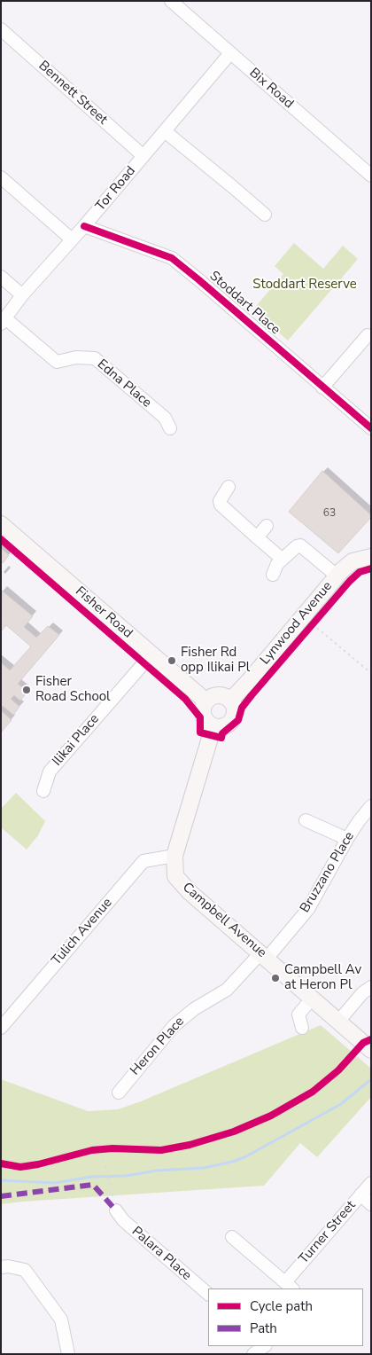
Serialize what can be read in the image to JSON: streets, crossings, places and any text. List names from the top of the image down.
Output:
{
  "streets": {
    "main road": ["Fisher Road", "Lynwood Avenue", "Campbell Avenue"],
    "street": [
      "Bix Road",
      "Bennett Street",
      "Tor Road",
      "Stoddart Place",
      "Edna Place",
      "Ilikai Place",
      "Bruzzano Place",
      "Tulich Avenue",
      "Heron Place",
      "Turner Street",
      "Palara Place"
    ]
  },
  "crossings": [
    ["Bix Road", "Tor Road"],
    ["Bennett Street", "Tor Road"],
    ["Tor Road", "Stoddart Place"],
    ["Tor Road", "Edna Place"],
    ["Fisher Road", "Lynwood Avenue"],
    ["Fisher Road", "Ilikai Place"],
    ["Fisher Road", "Campbell Avenue"],
    ["Lynwood Avenue", "Campbell Avenue"],
    ["Bruzzano Place", "Campbell Avenue"],
    ["Bruzzano Place", "Heron Place"],
    ["Campbell Avenue", "Tulich Avenue"],
    ["Campbell Avenue", "Heron Place"]
  ],
  "parks": ["Stoddart Reserve"],
  "places": ["Fisher Rd opp Ilikai Pl", "Fisher Road School", "Campbell Av at Heron Pl"],
  "house_numbers": ["63"],
  "legend": ["Cycle path", "Path"]
}
